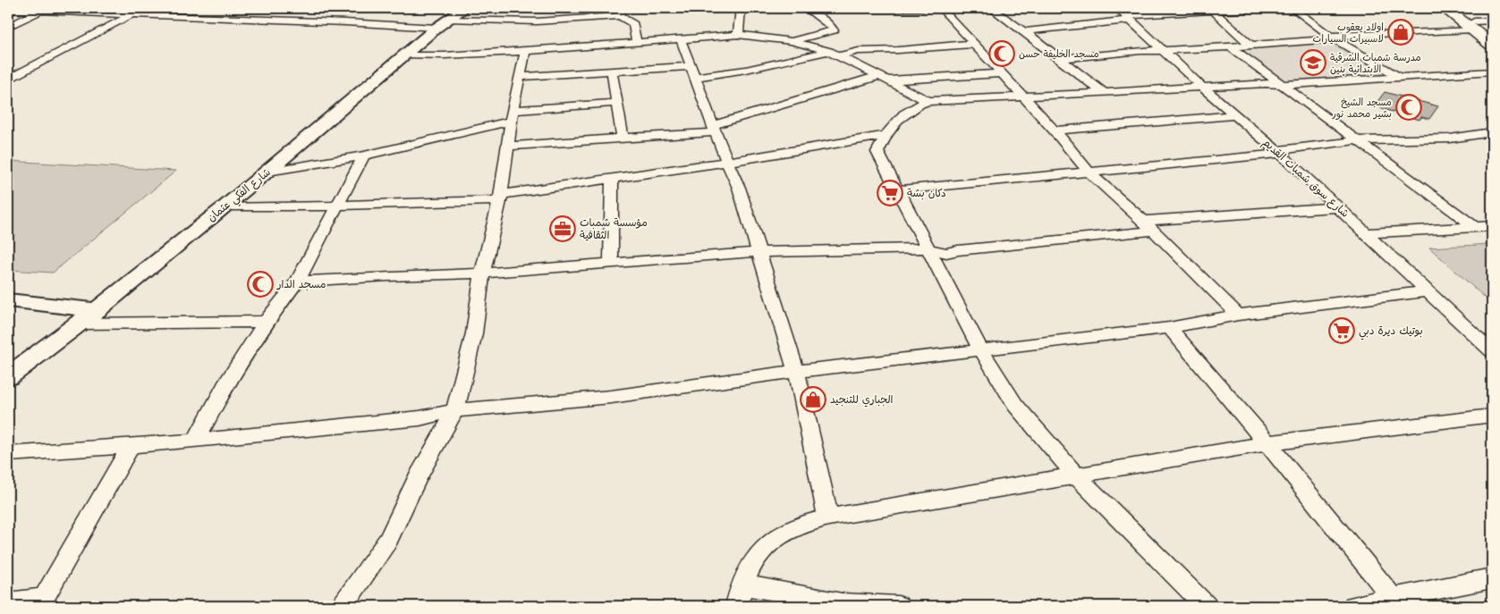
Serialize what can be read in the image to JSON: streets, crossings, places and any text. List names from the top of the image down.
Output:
{
  "streets": {
    "street": ["شارع سوق شمبات القديم", "شارع الفكي عثمان"]
  },
  "places": {
    "shop": ["اولاد يعقوب لاسبيرات السيارات", "الجباري للتنجيد"],
    "mosque": ["مسجد الخليفة حسن", "مسجد الشيخ بشير محمد نور", "مسجد الدار"],
    "school or university": ["مدرسة شمبات الشرقية الابتدائية بنين"],
    "supermarket": ["دكان بشة", "بوتيك ديرة دبي"],
    "office": ["مؤسسة شمبات الثقافية"]
  }
}
